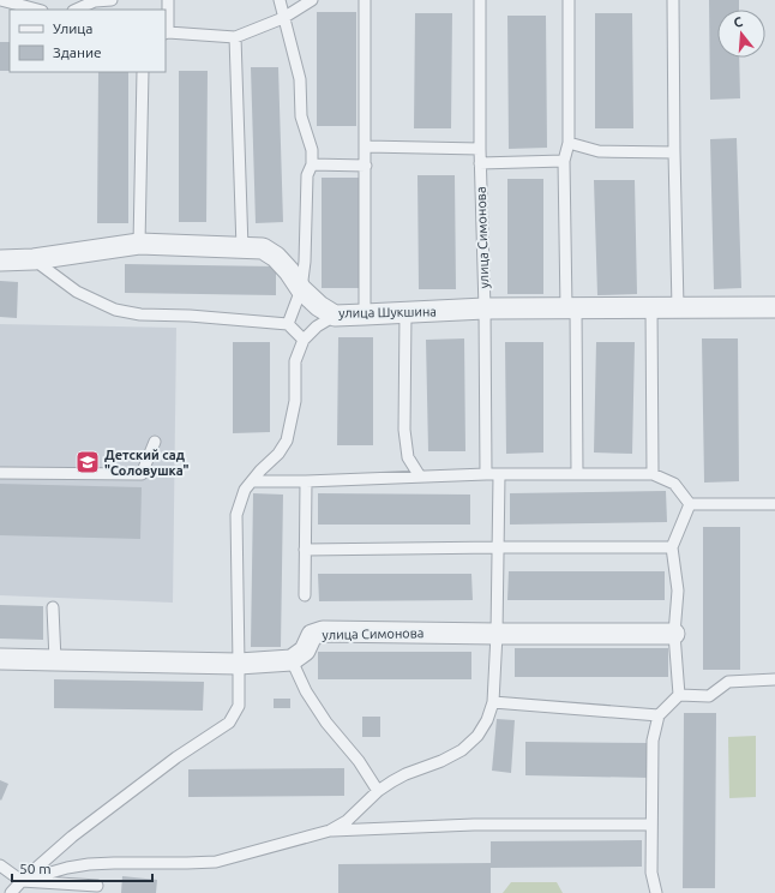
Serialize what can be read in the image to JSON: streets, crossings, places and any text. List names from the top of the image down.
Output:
{
  "streets": {
    "street": ["улица Симонова", "улица Шукшина"]
  },
  "crossings": [
    ["улица Симонова", "улица Шукшина"]
  ],
  "places": {
    "school or university": ["Детский сад \"Соловушка\""]
  },
  "legend": ["Улица", "Здание"],
  "scale_bar": "50 m",
  "north": "top"
}
